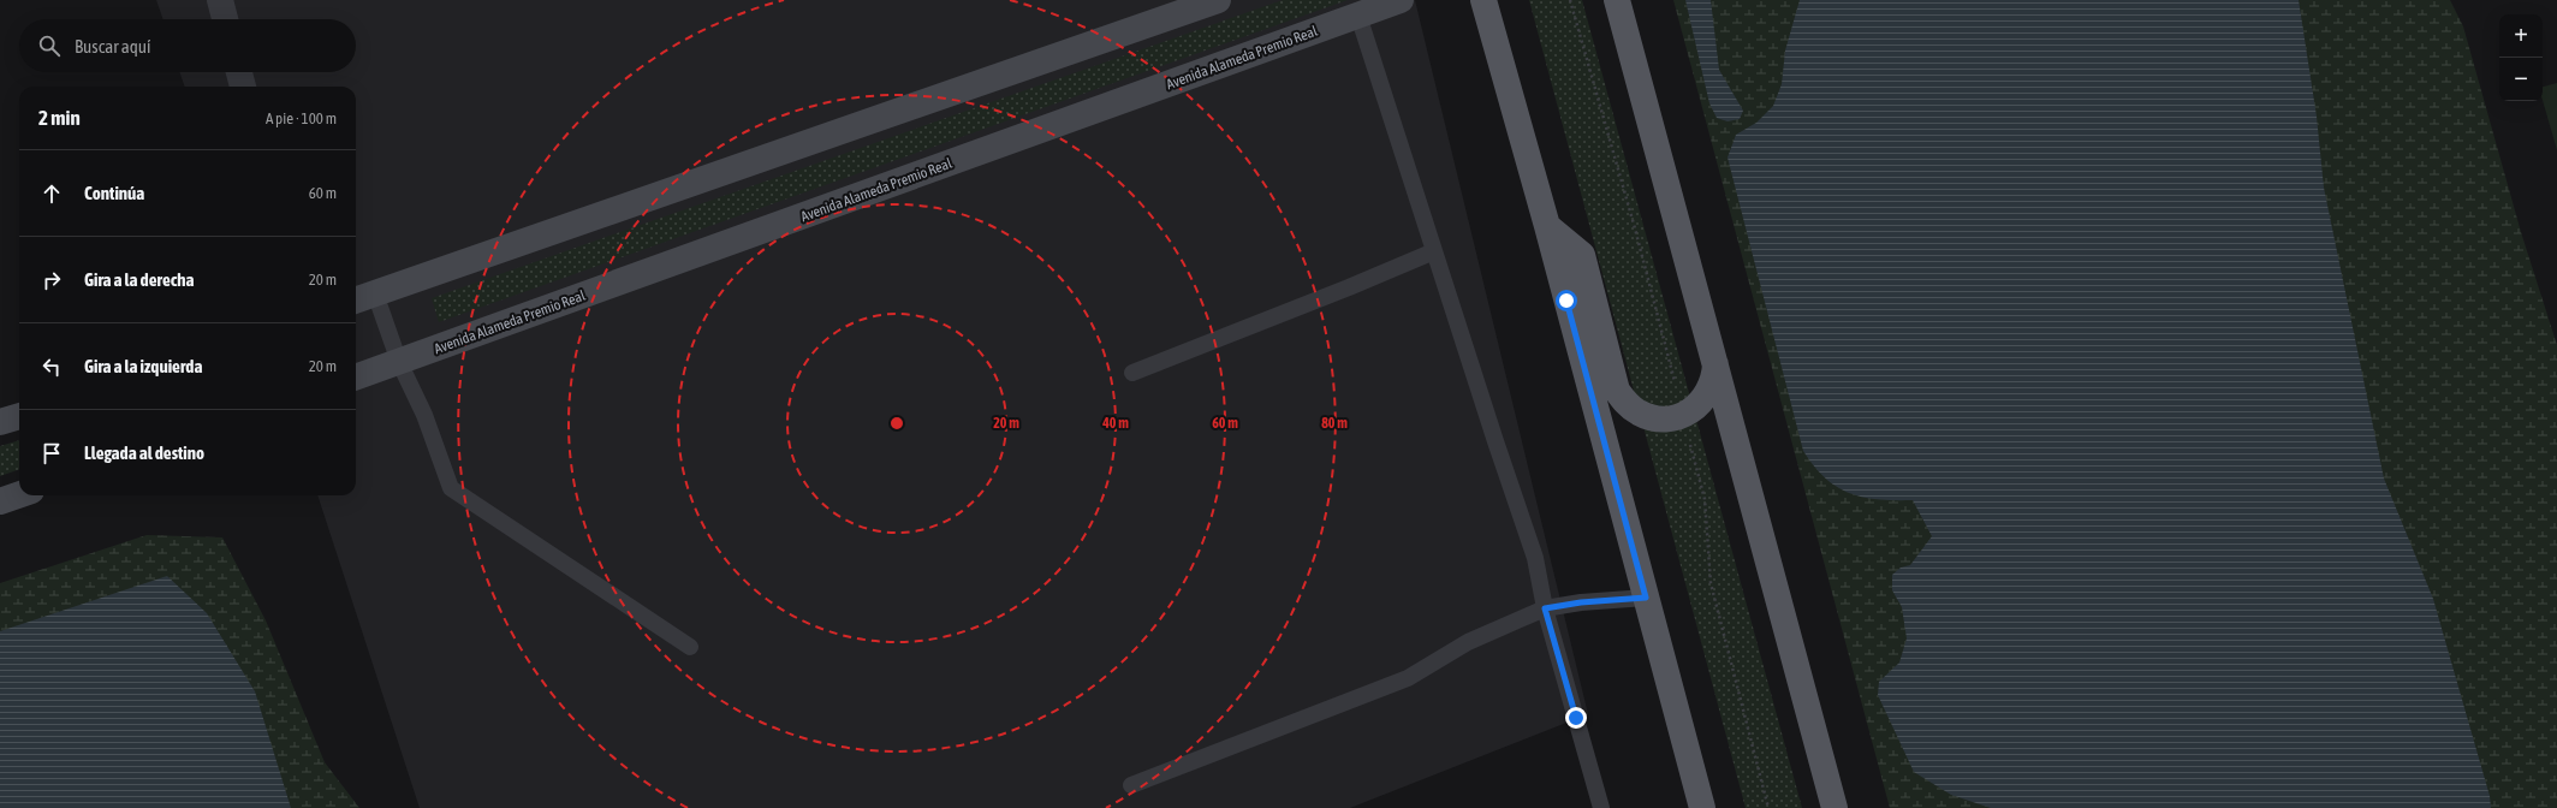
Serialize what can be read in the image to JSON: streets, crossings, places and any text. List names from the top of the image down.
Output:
{
  "streets": {
    "street": ["Avenida Alameda Premio Real"]
  },
  "page": {
    "map_buttons": ["+", "−"],
    "search": "Buscar aquí",
    "heading": ["2 min", "A pie · 100 m"],
    "list": [
      ["Continúa", "60 m"],
      ["Gira a la derecha", "20 m"],
      ["Gira a la izquierda", "20 m"],
      "Llegada al destino"
    ]
  },
  "rings": [
    "20 m",
    "40 m",
    "60 m",
    "80 m"
  ]
}
